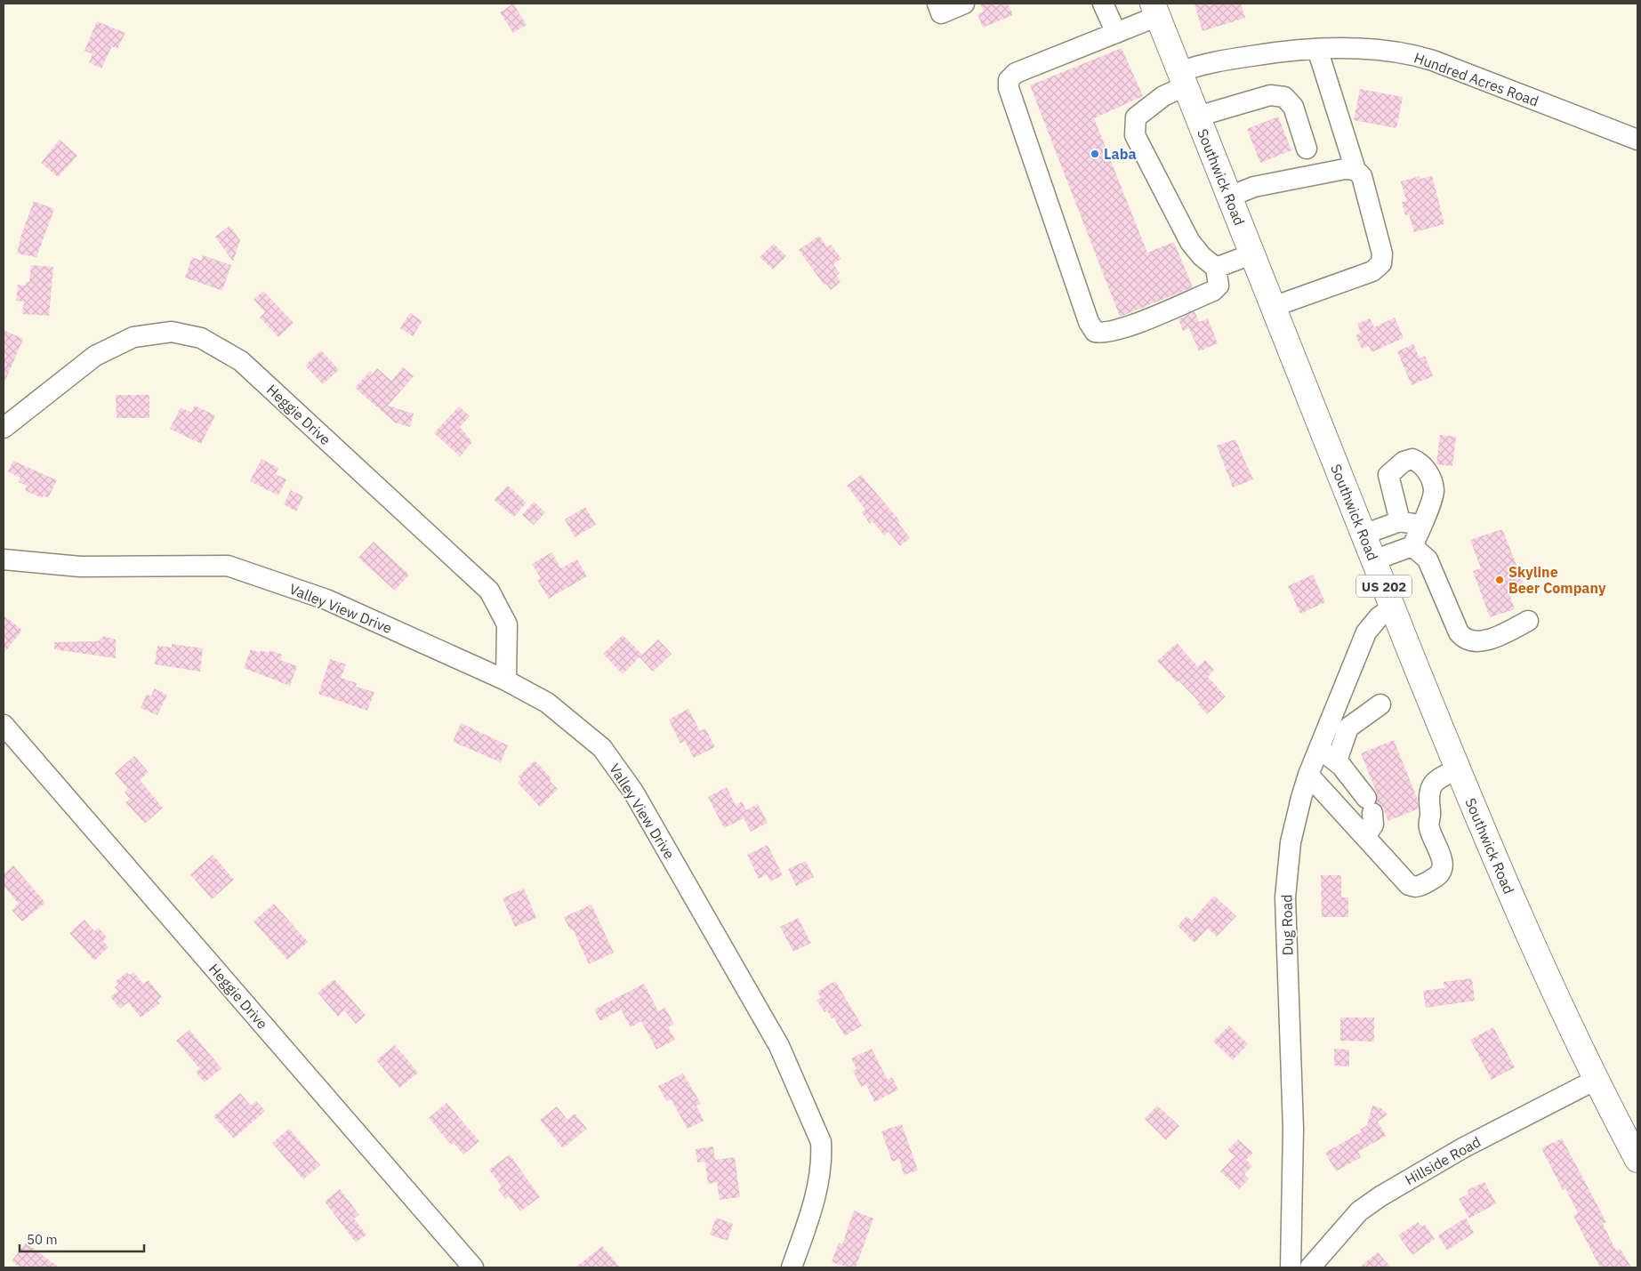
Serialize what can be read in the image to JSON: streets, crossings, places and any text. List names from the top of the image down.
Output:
{
  "streets": {
    "highway": ["Southwick Road", "US 202"],
    "street": [
      "Hundred Acres Road",
      "Heggie Drive",
      "Valley View Drive",
      "Dug Road",
      "Hillside Road"
    ]
  },
  "crossings": [
    ["Hundred Acres Road", "Southwick Road"],
    ["Southwick Road", "Dug Road"],
    ["Southwick Road", "Hillside Road"],
    ["Heggie Drive", "Valley View Drive"]
  ],
  "places": ["Laba", "Skyline Beer Company"],
  "scale_bar": "50 m"
}
